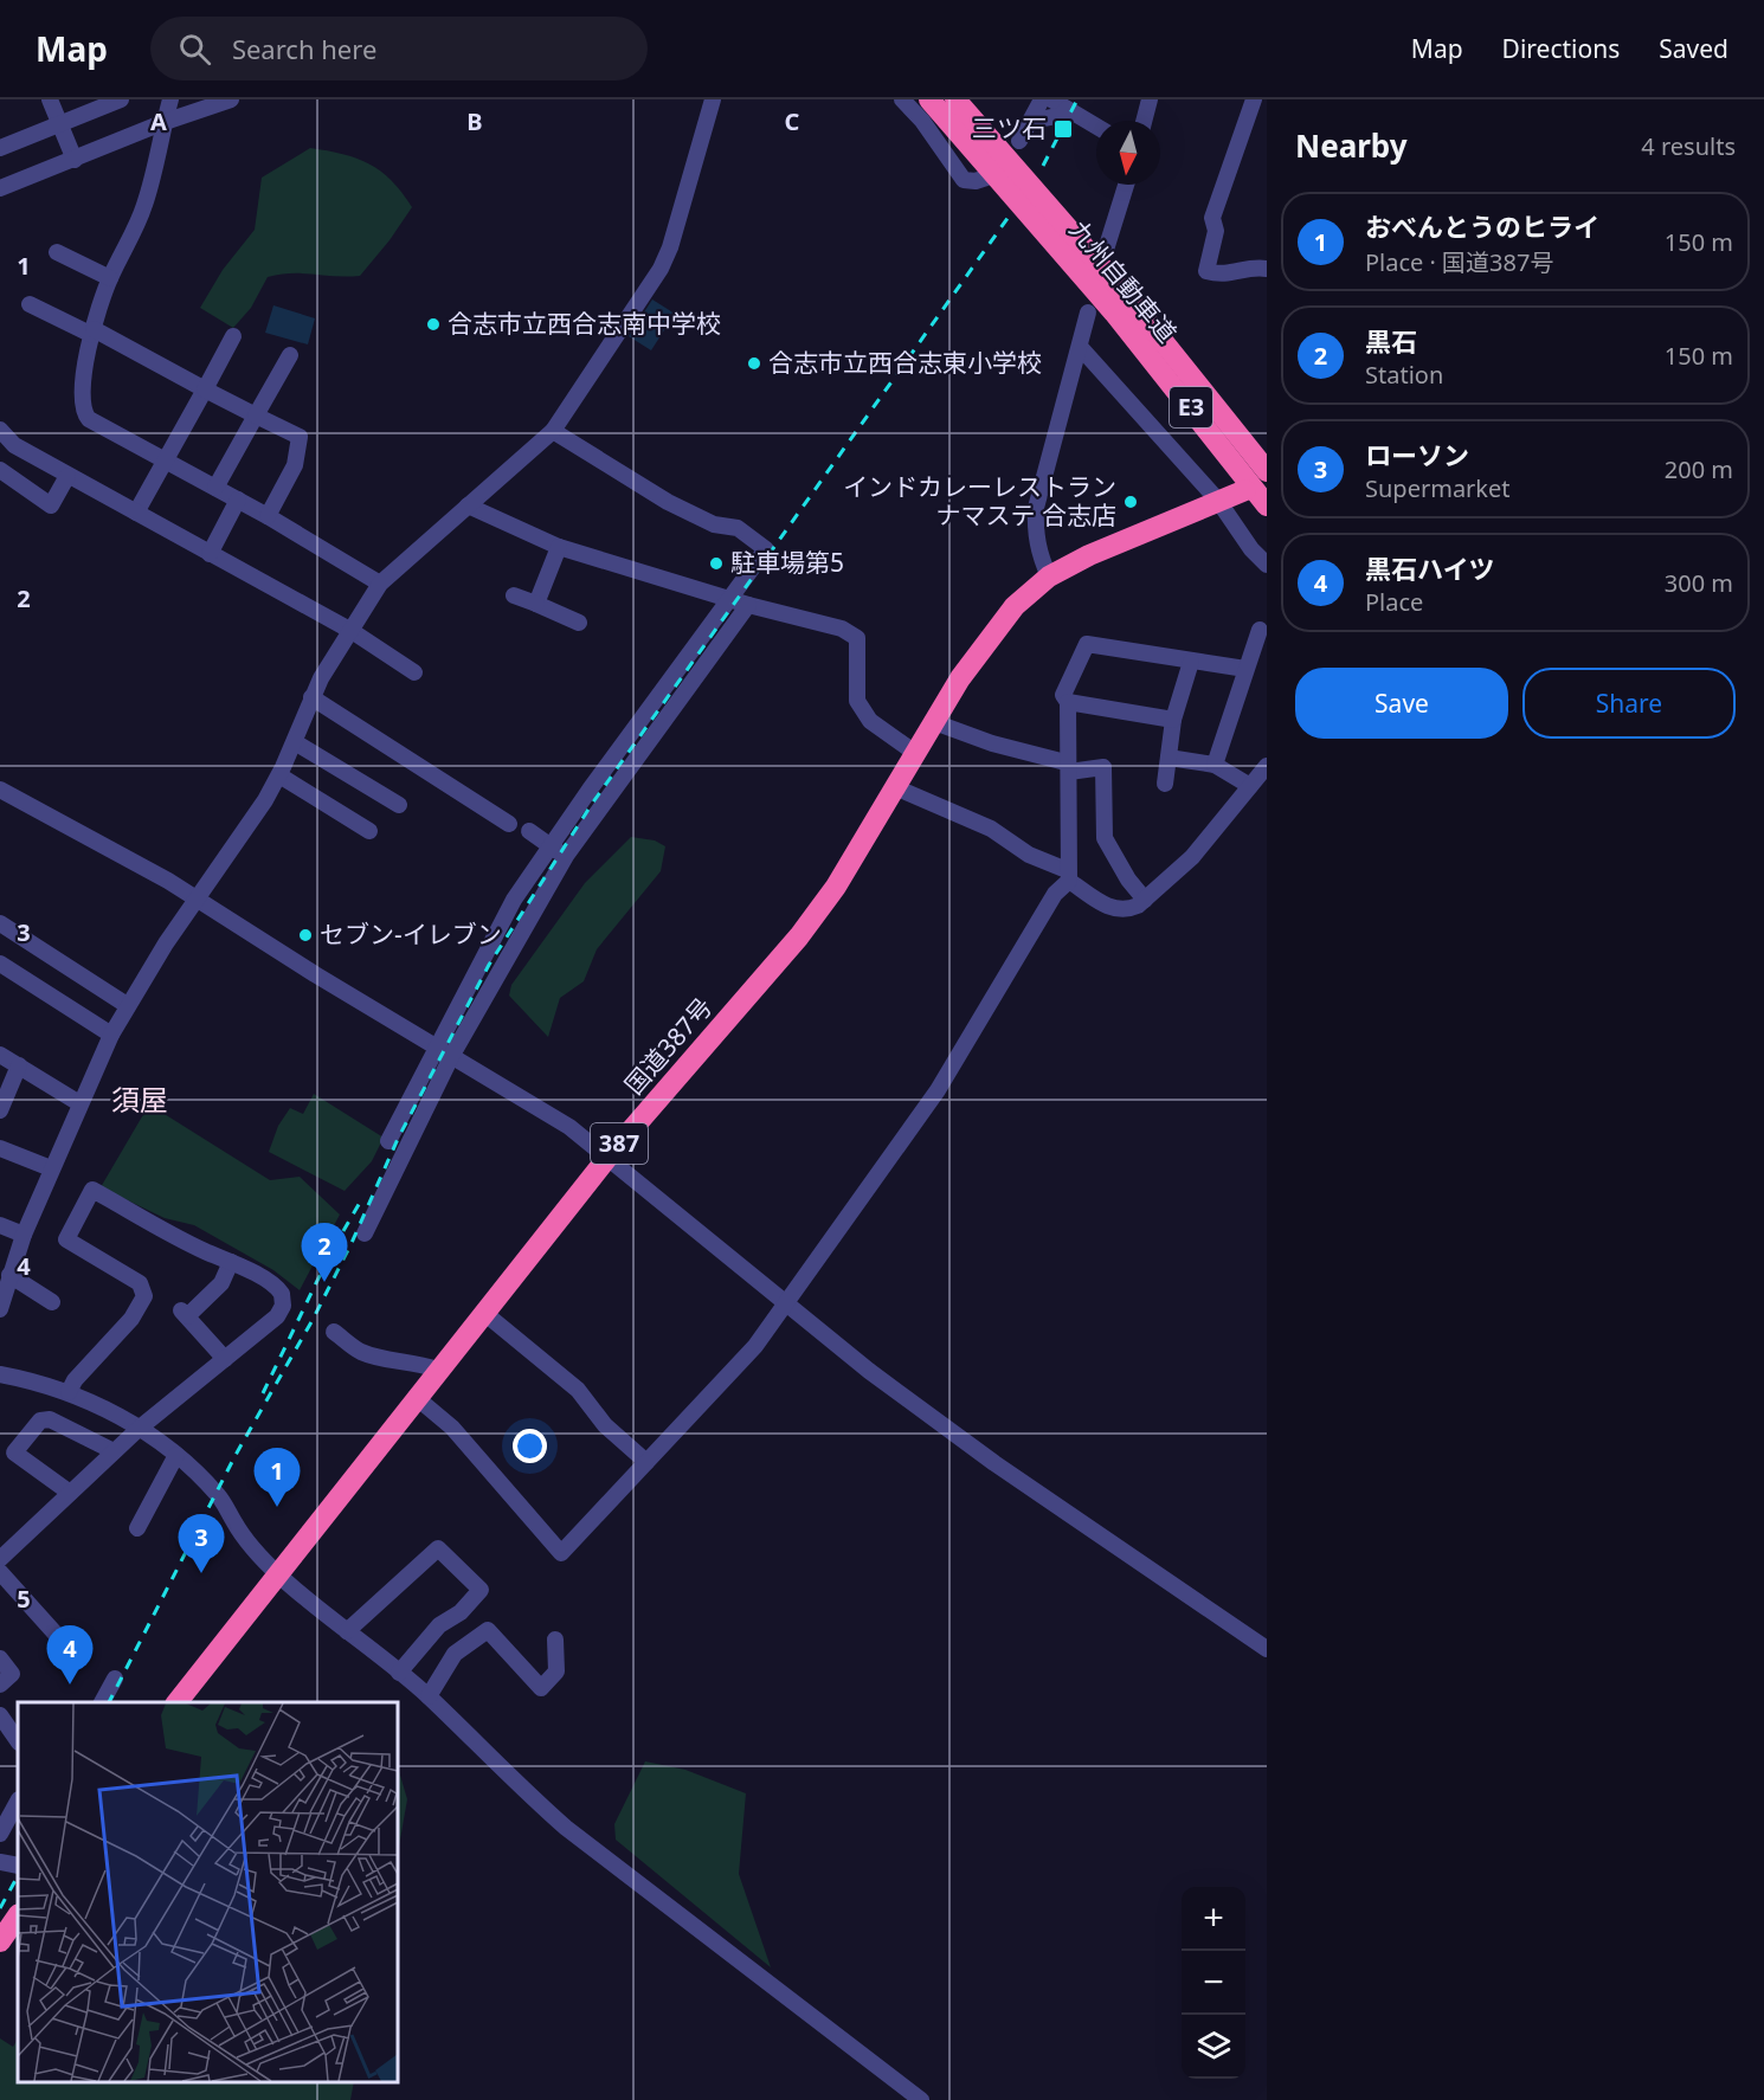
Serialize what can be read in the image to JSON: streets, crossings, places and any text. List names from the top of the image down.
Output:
{
  "streets": {
    "highway": [
      "九州自動車道",
      "E3",
      "国道387号",
      "387"
    ]
  },
  "crossings": [
    ["国道387号", "387"]
  ],
  "districts": ["須屋"],
  "places": {
    "transit": ["三ツ石"],
    "other": [
      "合志市立西合志南中学校",
      "合志市立西合志東小学校",
      "インドカレーレストラン ナマステ 合志店",
      "駐車場第5",
      "セブン-イレブン"
    ]
  },
  "north": "bottom",
  "page": {
    "header": "Map",
    "search": "Search here",
    "nav": ["Map", "Directions", "Saved"],
    "heading": ["Nearby", "4 results"],
    "list": [
      {
        "mark": "1",
        "name": "おべんとうのヒライ",
        "note": "Place · 国道387号",
        "value": "150 m"
      },
      {
        "mark": "2",
        "name": "黒石",
        "note": "Station",
        "value": "150 m"
      },
      {
        "mark": "3",
        "name": "ローソン",
        "note": "Supermarket",
        "value": "200 m"
      },
      {
        "mark": "4",
        "name": "黒石ハイツ",
        "note": "Place",
        "value": "300 m"
      }
    ],
    "buttons": ["Save", "Share"],
    "pins": [
      "2",
      "1",
      "3",
      "4"
    ],
    "map_buttons": ["+", "−"]
  },
  "grid": {
    "columns": ["A", "B", "C"],
    "rows": [
      "1",
      "2",
      "3",
      "4",
      "5"
    ]
  }
}
